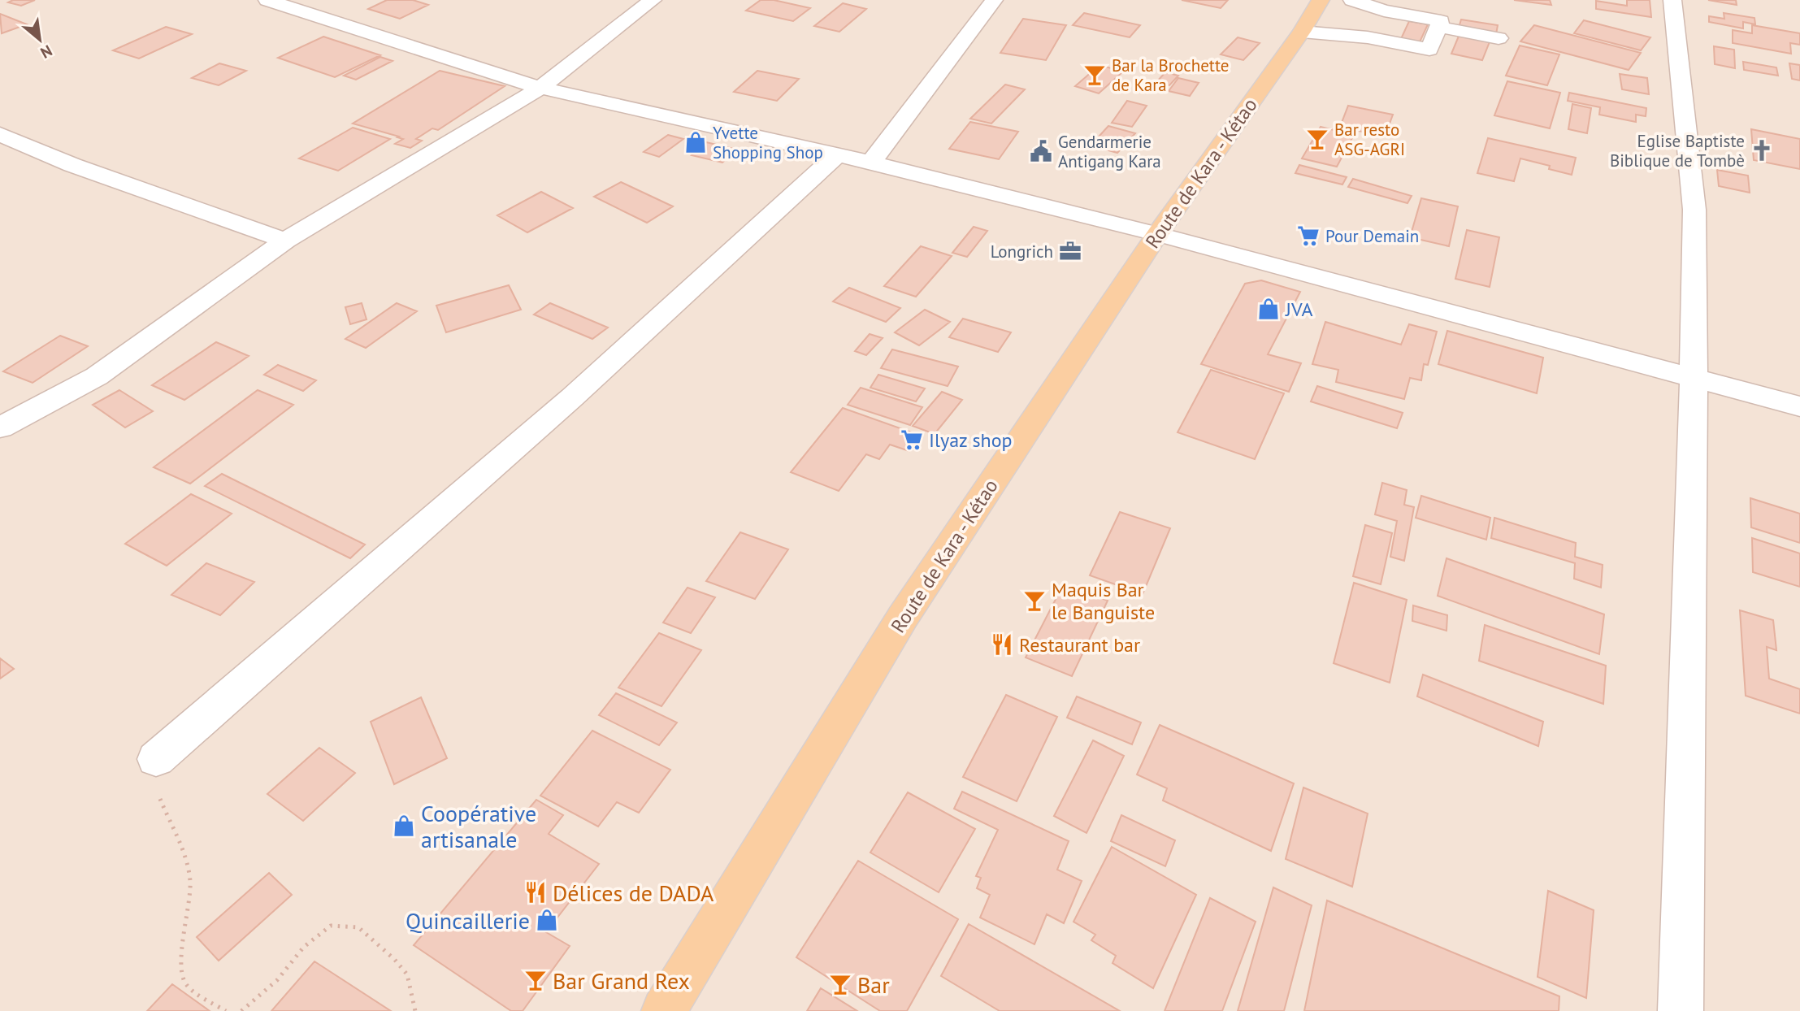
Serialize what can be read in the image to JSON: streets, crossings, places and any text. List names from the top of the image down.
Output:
{
  "streets": {
    "main road": ["Route de Kara - Kétao"]
  },
  "places": {
    "bar": [
      "Bar la Brochette de Kara",
      "Bar resto ASG-AGRI",
      "Maquis Bar le Banguiste",
      "Bar Grand Rex",
      "Bar"
    ],
    "shop": [
      "Yvette Shopping Shop",
      "JVA",
      "Coopérative artisanale",
      "Quincaillerie"
    ],
    "church": ["Eglise Baptiste Biblique de Tombè"],
    "public building": ["Gendarmerie Antigang Kara"],
    "supermarket": ["Pour Demain", "Ilyaz shop"],
    "office": ["Longrich"],
    "restaurant": ["Restaurant bar", "Délices de DADA"]
  },
  "north": "bottom right"
}
